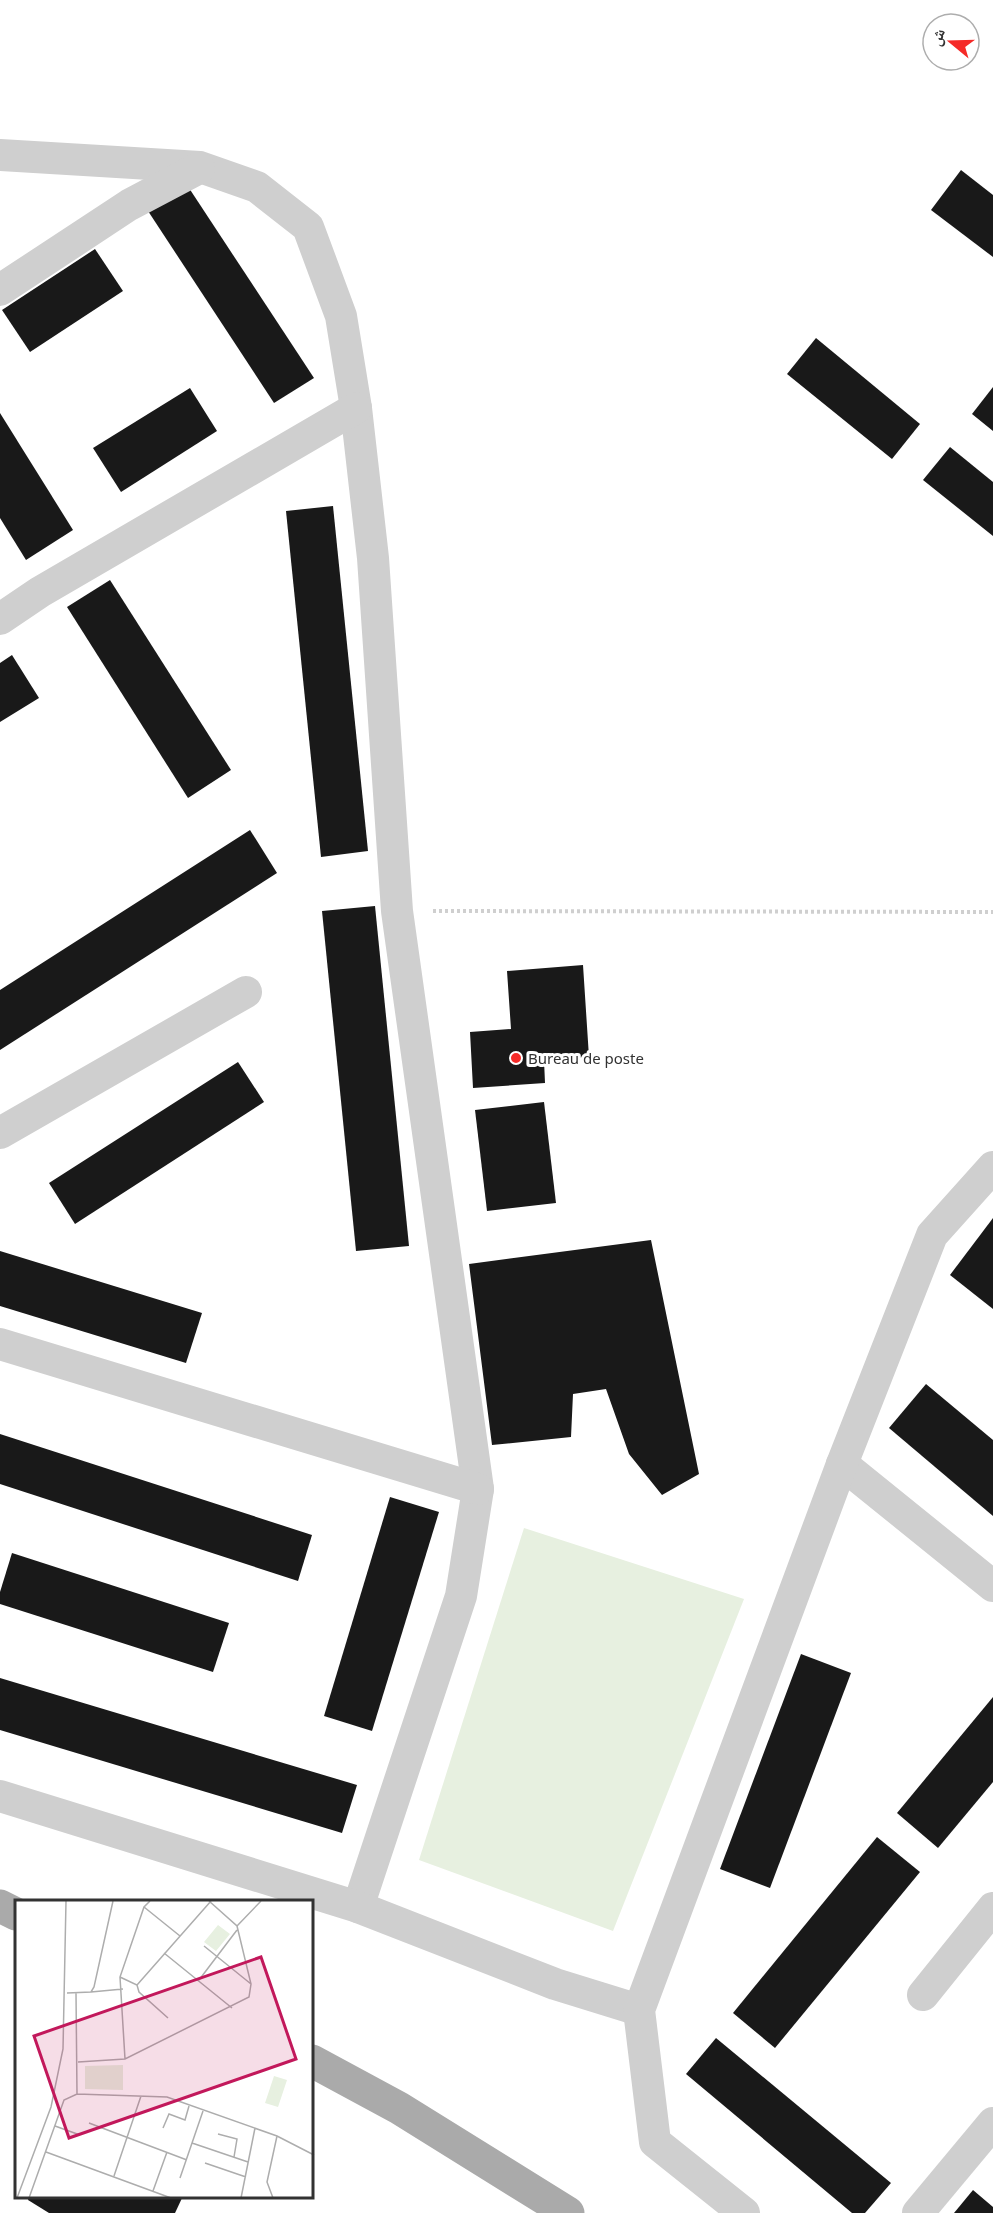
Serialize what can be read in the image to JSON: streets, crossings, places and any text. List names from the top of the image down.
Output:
{
  "places": ["Bureau de poste"],
  "north": "left"
}
